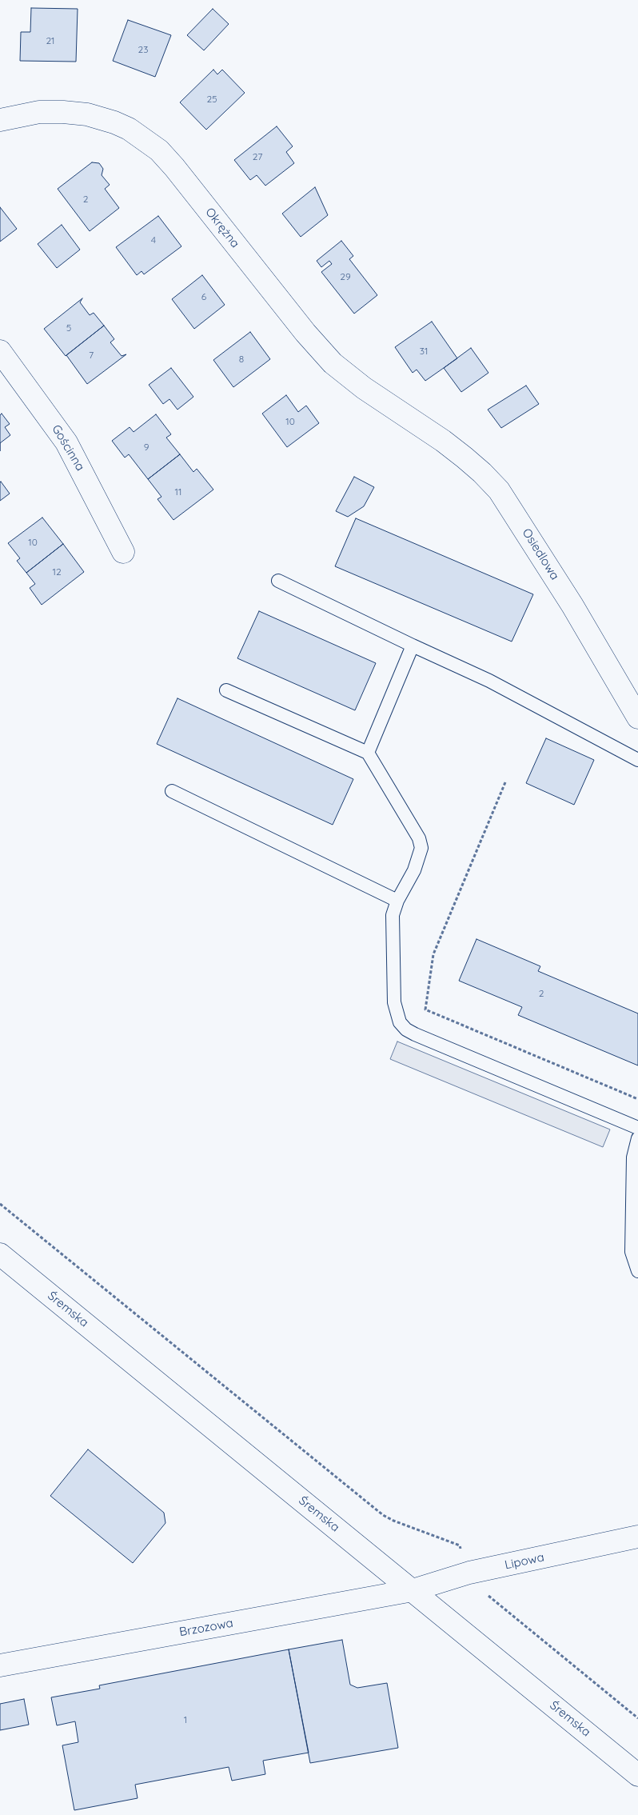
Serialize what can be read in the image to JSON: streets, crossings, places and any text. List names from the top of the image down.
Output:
{
  "streets": {
    "street": [
      "Okrężna",
      "Gościnna",
      "Osiedlowa",
      "Śremska",
      "Lipowa",
      "Brzozowa"
    ]
  },
  "crossings": [
    ["Okrężna", "Osiedlowa"],
    ["Śremska", "Lipowa"],
    ["Śremska", "Brzozowa"],
    ["Lipowa", "Brzozowa"]
  ],
  "house_numbers": [
    "21",
    "23",
    "25",
    "27",
    "2",
    "4",
    "29",
    "6",
    "5",
    "31",
    "7",
    "8",
    "10",
    "9",
    "11",
    "10",
    "12",
    "2",
    "1"
  ]
}
